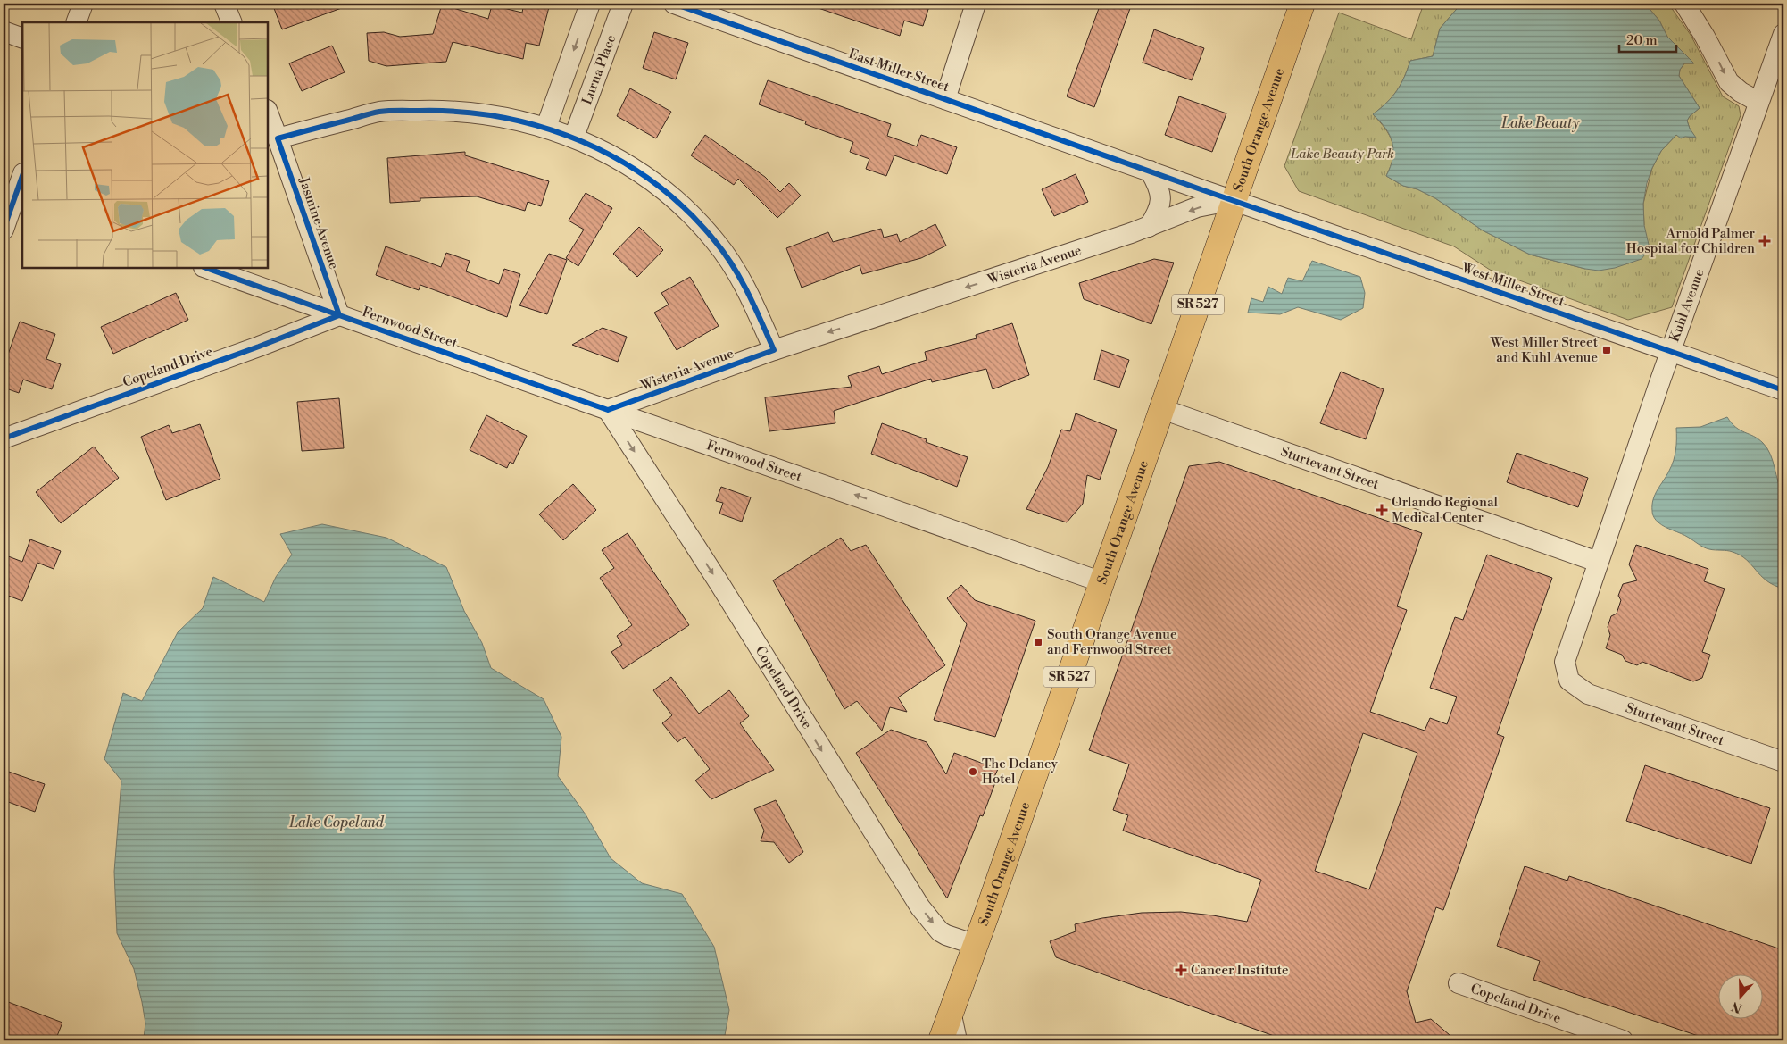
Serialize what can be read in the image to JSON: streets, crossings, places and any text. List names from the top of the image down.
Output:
{
  "streets": {
    "main road": ["South Orange Avenue", "SR 527"],
    "street": [
      "Lurna Place",
      "East Miller Street",
      "Jasmine Avenue",
      "Wisteria Avenue",
      "West Miller Street",
      "Kuhl Avenue",
      "Fernwood Street",
      "Copeland Drive",
      "Sturtevant Street"
    ]
  },
  "crossings": [
    ["South Orange Avenue", "Wisteria Avenue"],
    ["South Orange Avenue", "West Miller Street"],
    ["South Orange Avenue", "Fernwood Street"],
    ["South Orange Avenue", "Copeland Drive"],
    ["South Orange Avenue", "Sturtevant Street"],
    ["Jasmine Avenue", "Fernwood Street"],
    ["Jasmine Avenue", "Copeland Drive"],
    ["Wisteria Avenue", "West Miller Street"],
    ["Wisteria Avenue", "Fernwood Street"],
    ["Wisteria Avenue", "Copeland Drive"],
    ["West Miller Street", "Kuhl Avenue"],
    ["Kuhl Avenue", "Sturtevant Street"],
    ["Fernwood Street", "Copeland Drive"]
  ],
  "one_way": ["Wisteria Avenue", "Fernwood Street", "Copeland Drive"],
  "water": ["Lake Beauty", "Lake Copeland"],
  "parks": ["Lake Beauty Park"],
  "places": {
    "health": ["Arnold Palmer Hospital for Children", "Orlando Regional Medical Center", "Cancer Institute"],
    "transit": ["West Miller Street and Kuhl Avenue", "South Orange Avenue and Fernwood Street"],
    "other": ["The Delaney Hotel"]
  },
  "scale_bar": "20 m",
  "north": "bottom"
}
